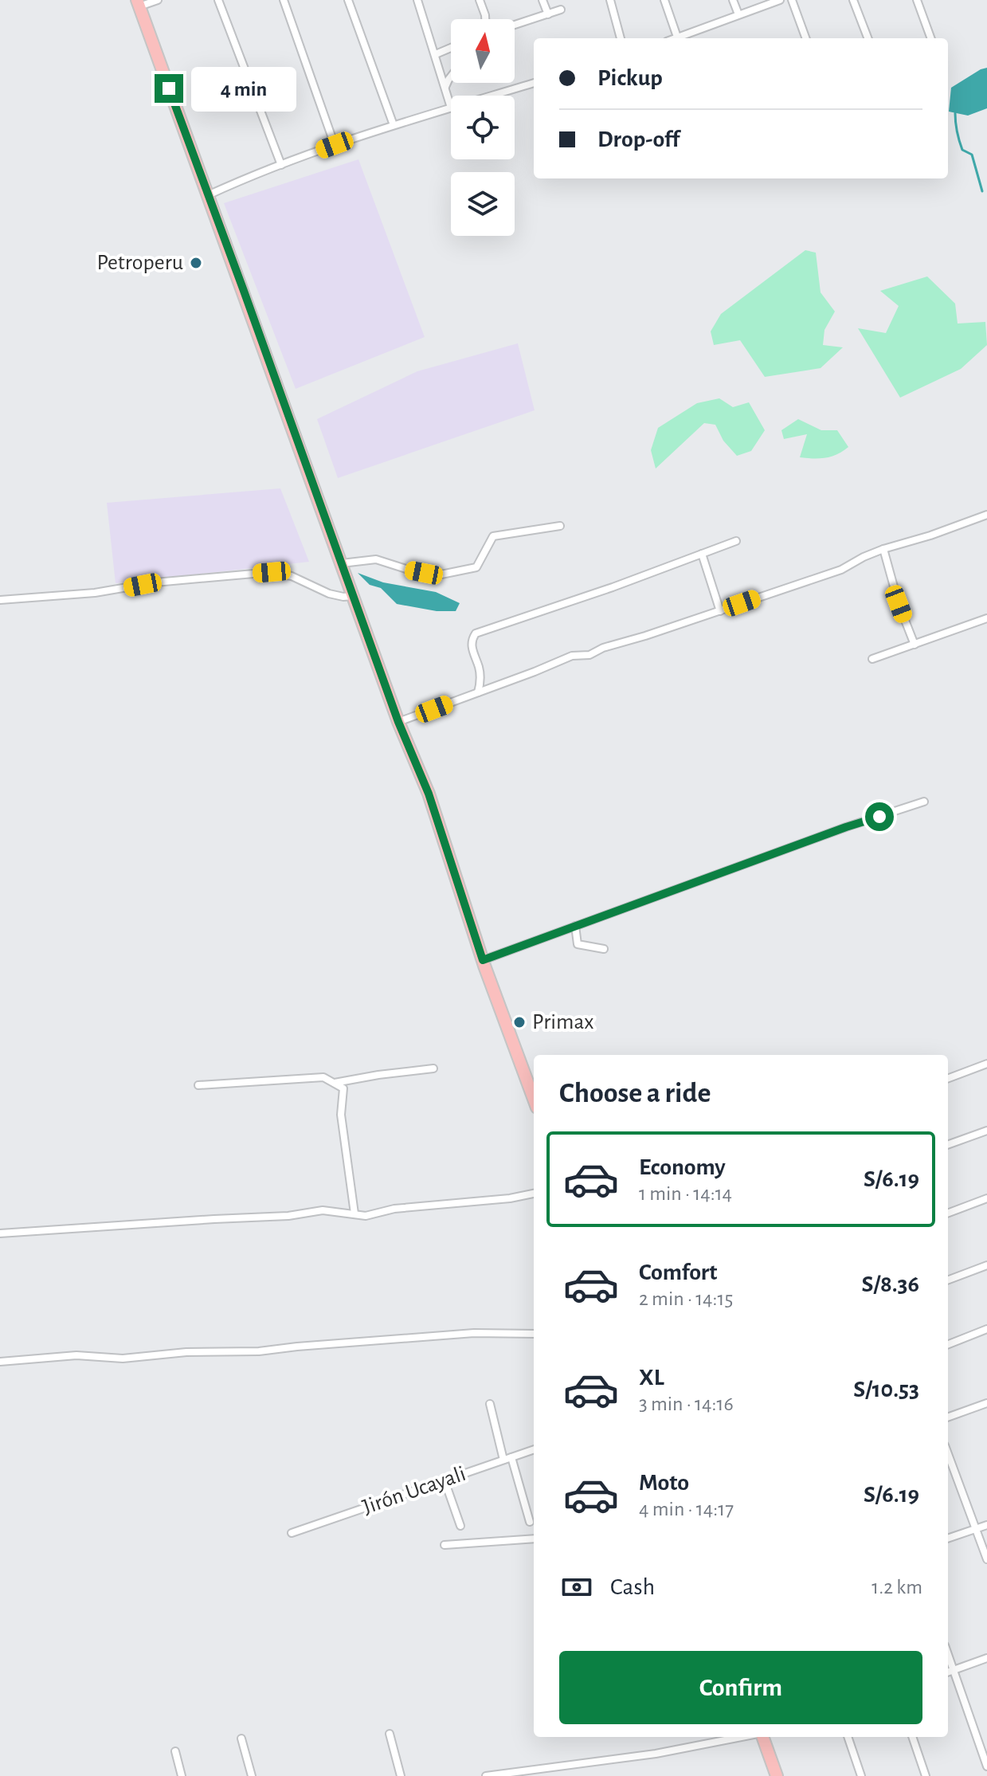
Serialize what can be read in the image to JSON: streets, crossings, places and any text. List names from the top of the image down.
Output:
{
  "streets": {
    "street": ["Jirón Ucayali"]
  },
  "places": ["Petroperu", "Primax"],
  "north": "top",
  "page": {
    "banner": ["Pickup", "Drop-off"],
    "bubble": "4 min",
    "heading": "Choose a ride",
    "list": [
      {
        "name": "Economy",
        "note": "1 min · 14:14",
        "value": "S/6.19"
      },
      {
        "name": "Comfort",
        "note": "2 min · 14:15",
        "value": "S/8.36"
      },
      {
        "name": "XL",
        "note": "3 min · 14:16",
        "value": "S/10.53"
      },
      {
        "name": "Moto",
        "note": "4 min · 14:17",
        "value": "S/6.19"
      }
    ],
    "pay": ["Cash", "1.2 km"],
    "buttons": "Confirm"
  }
}
